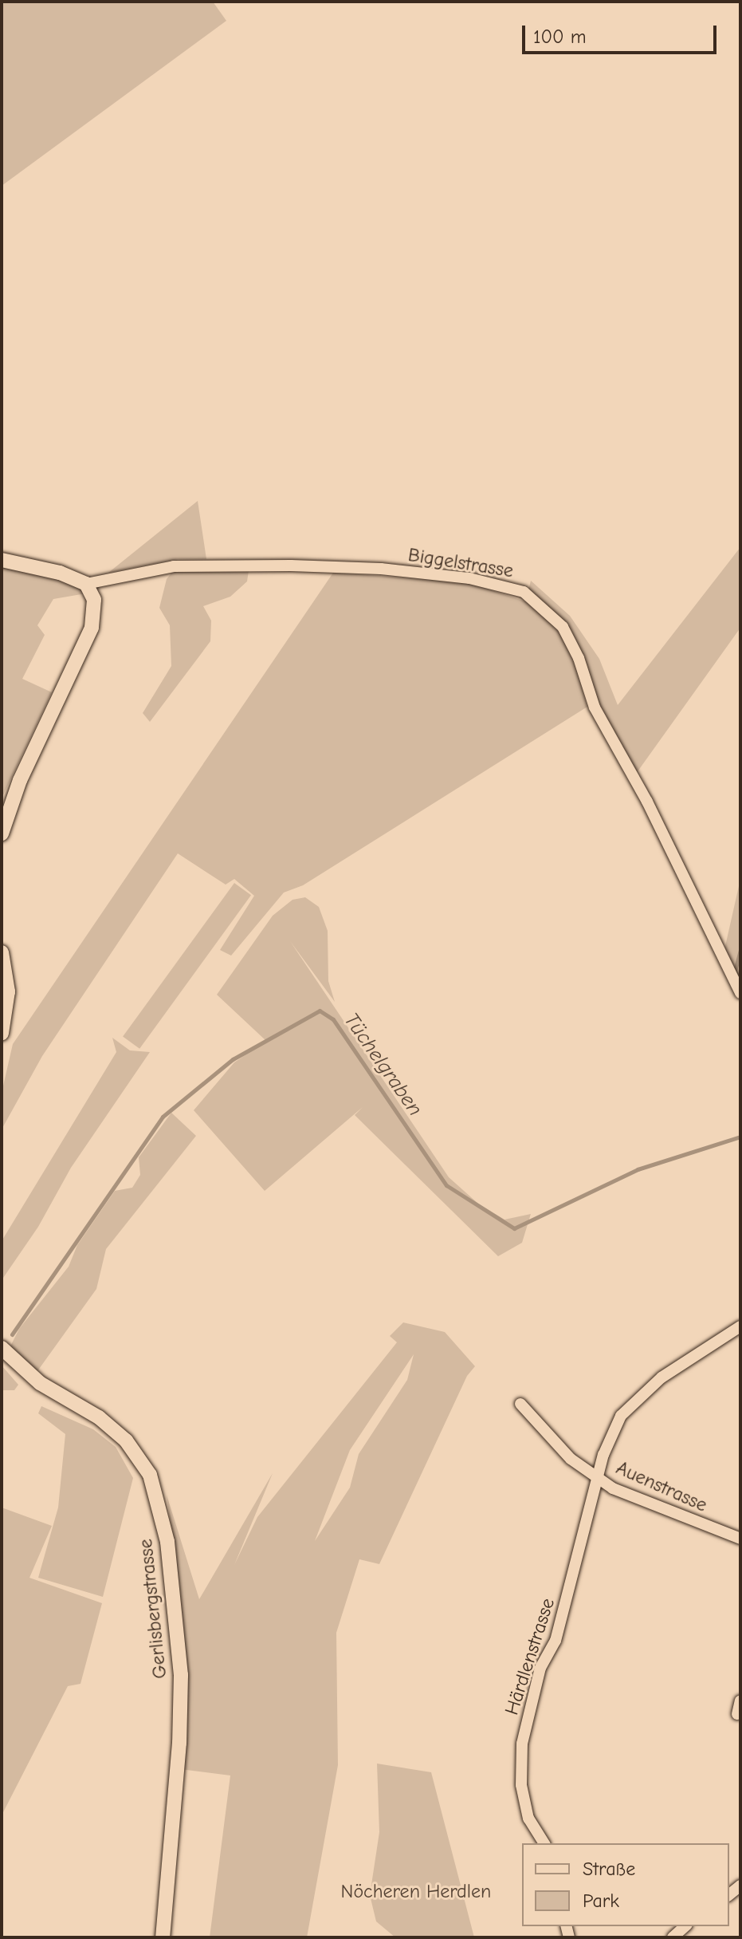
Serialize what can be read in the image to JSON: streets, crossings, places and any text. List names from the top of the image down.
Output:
{
  "streets": {
    "street": [
      "Biggelstrasse",
      "Auenstrasse",
      "Gerlisbergstrasse",
      "Härdlenstrasse"
    ]
  },
  "crossings": [
    ["Auenstrasse", "Härdlenstrasse"]
  ],
  "water": ["Tüchelgraben"],
  "parks": ["Nöcheren Herdlen"],
  "legend": ["Straße", "Park"],
  "scale_bar": "100 m"
}
